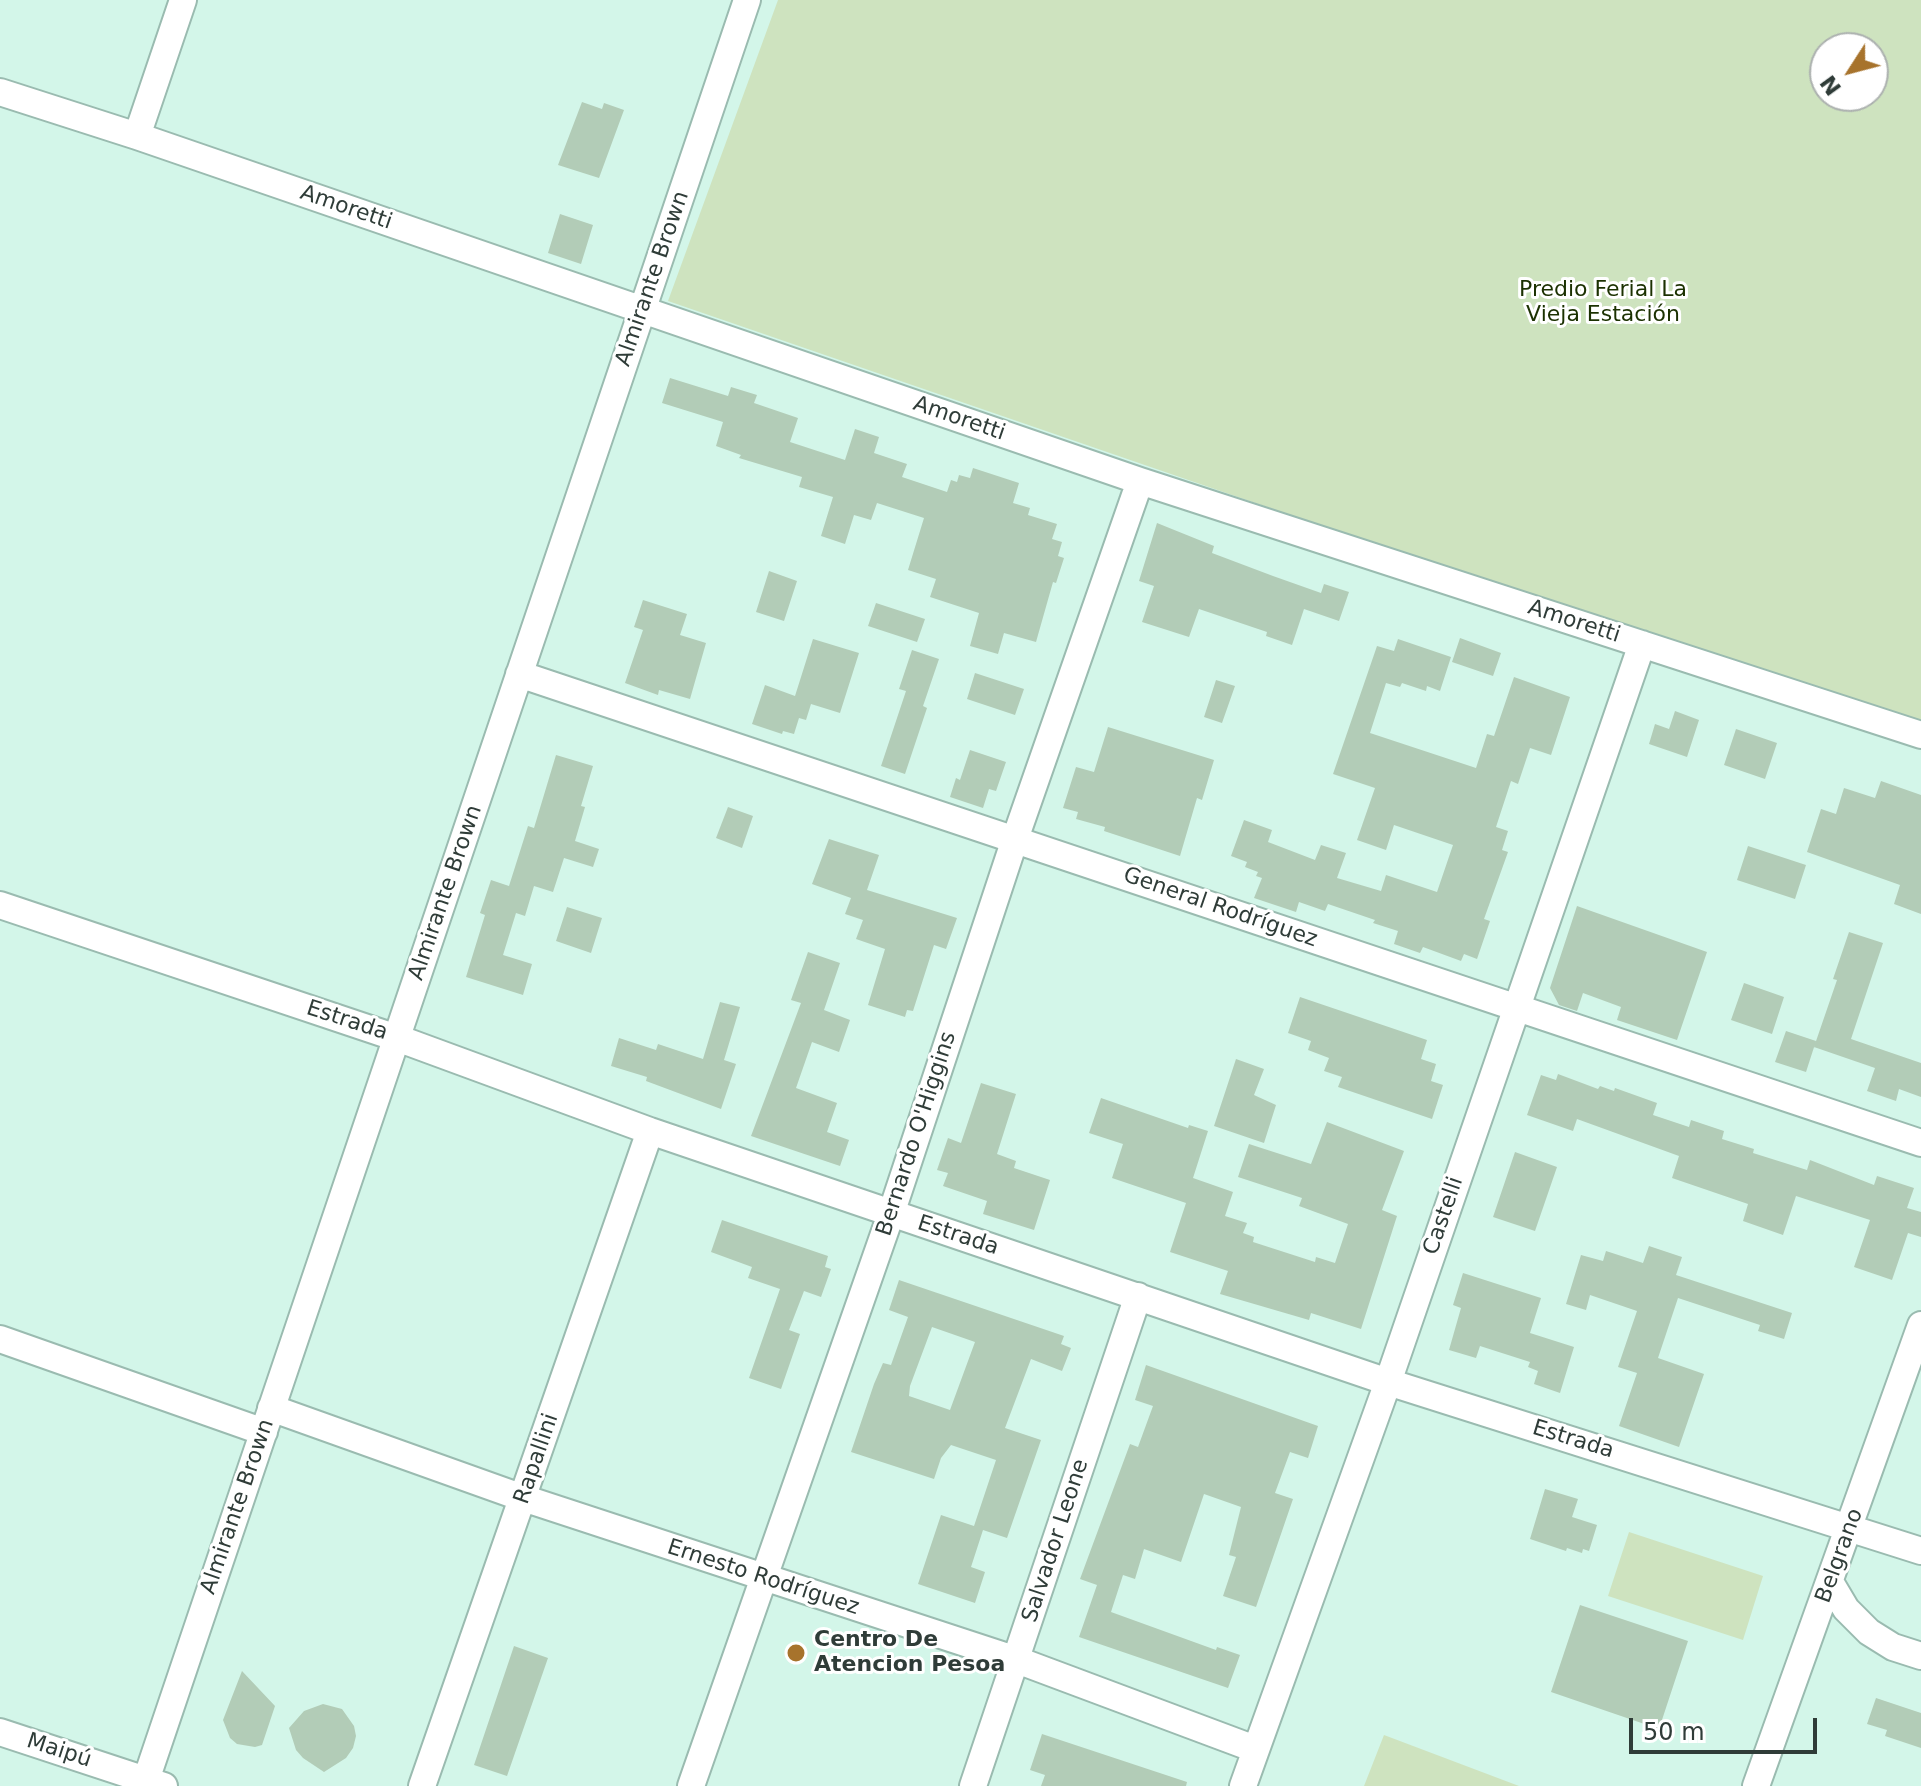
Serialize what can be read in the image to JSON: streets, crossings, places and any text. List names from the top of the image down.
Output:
{
  "streets": {
    "street": [
      "Amoretti",
      "Almirante Brown",
      "General Rodríguez",
      "Estrada",
      "Bernardo O'Higgins",
      "Castelli",
      "Rapallini",
      "Salvador Leone",
      "Belgrano",
      "Ernesto Rodríguez",
      "Maipú"
    ]
  },
  "crossings": [
    ["Amoretti", "Almirante Brown"],
    ["Amoretti", "Bernardo O'Higgins"],
    ["Amoretti", "Castelli"],
    ["Almirante Brown", "General Rodríguez"],
    ["Almirante Brown", "Estrada"],
    ["Almirante Brown", "Ernesto Rodríguez"],
    ["Almirante Brown", "Maipú"],
    ["General Rodríguez", "Bernardo O'Higgins"],
    ["General Rodríguez", "Castelli"],
    ["Estrada", "Bernardo O'Higgins"],
    ["Estrada", "Castelli"],
    ["Estrada", "Rapallini"],
    ["Estrada", "Salvador Leone"],
    ["Estrada", "Belgrano"],
    ["Bernardo O'Higgins", "Ernesto Rodríguez"],
    ["Castelli", "Ernesto Rodríguez"],
    ["Rapallini", "Ernesto Rodríguez"],
    ["Salvador Leone", "Ernesto Rodríguez"]
  ],
  "parks": ["Predio Ferial La Vieja Estación"],
  "places": ["Centro De Atencion Pesoa"],
  "scale_bar": "50 m",
  "north": "bottom left"
}
